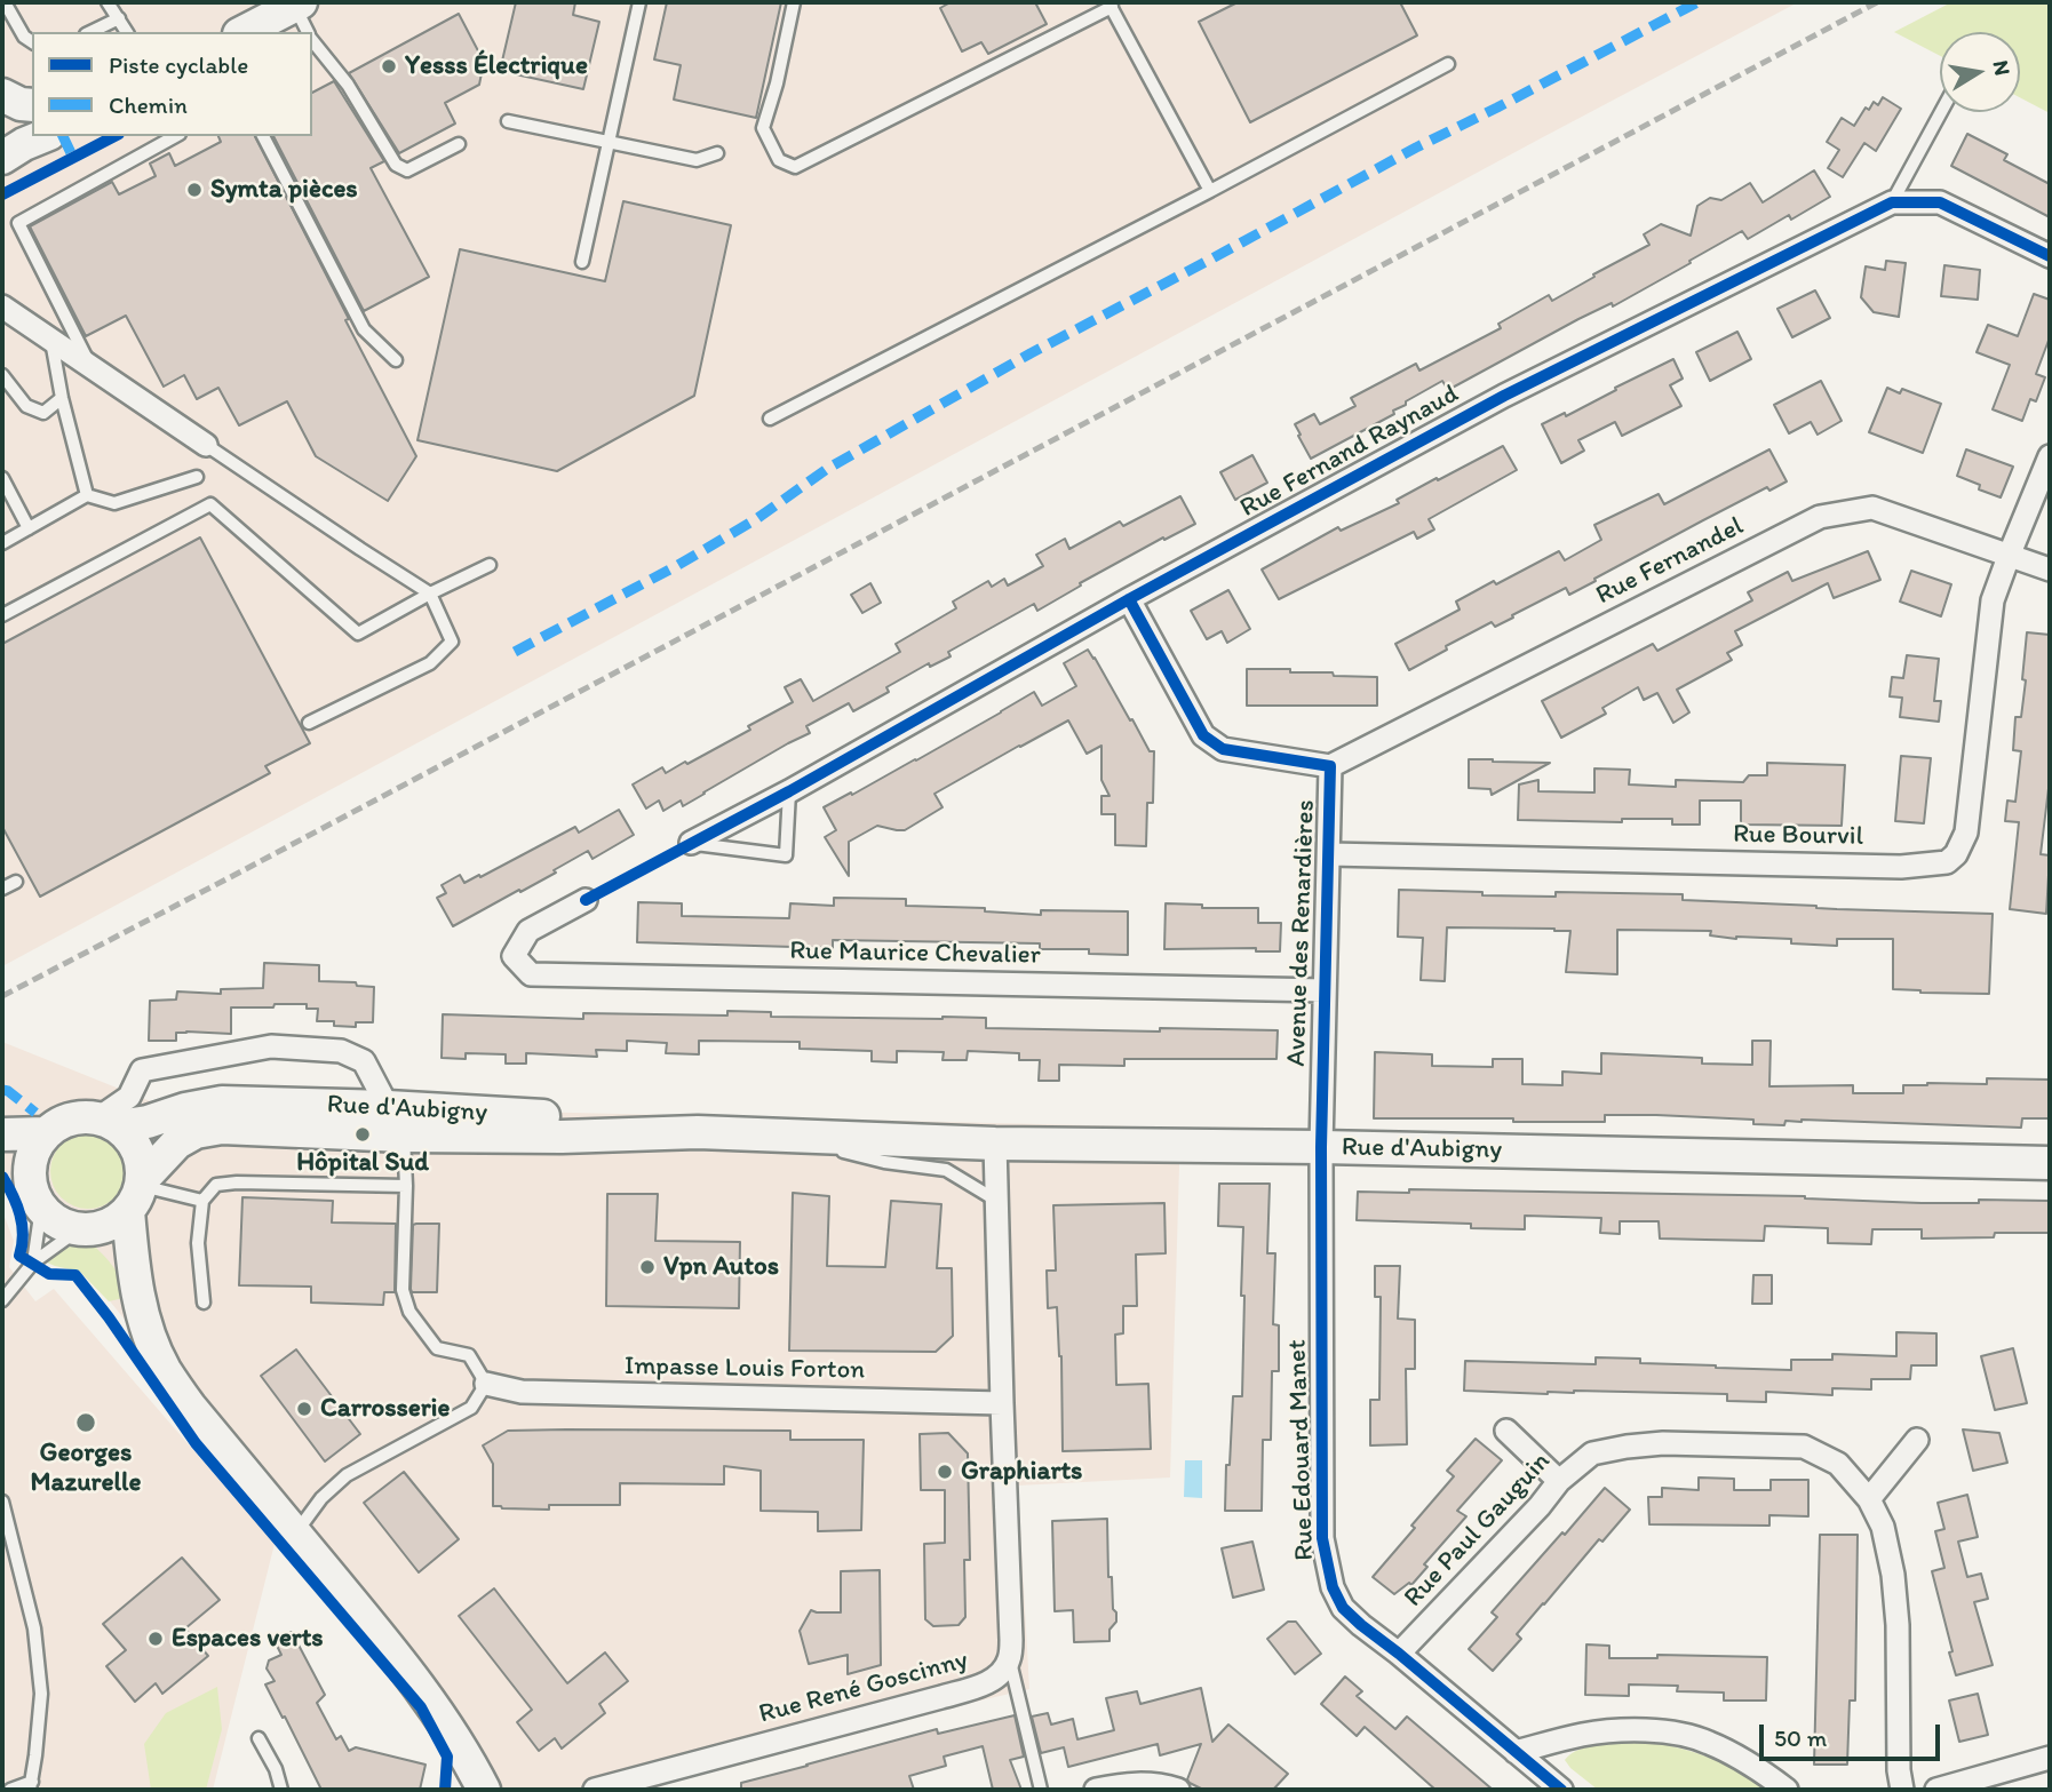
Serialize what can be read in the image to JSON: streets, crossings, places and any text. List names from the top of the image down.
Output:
{
  "streets": {
    "main road": ["Rue d'Aubigny"],
    "street": [
      "Rue Fernand Raynaud",
      "Rue Fernandel",
      "Rue Bourvil",
      "Avenue des Renardières",
      "Rue Maurice Chevalier",
      "Impasse Louis Forton",
      "Rue Edouard Manet",
      "Rue Paul Gauguin",
      "Rue René Goscinny"
    ]
  },
  "crossings": [
    ["Rue Fernand Raynaud", "Avenue des Renardières"],
    ["Rue Fernandel", "Rue Bourvil"],
    ["Rue Fernandel", "Avenue des Renardières"],
    ["Rue Bourvil", "Avenue des Renardières"],
    ["Avenue des Renardières", "Rue Maurice Chevalier"],
    ["Avenue des Renardières", "Rue d'Aubigny"],
    ["Avenue des Renardières", "Rue Edouard Manet"],
    ["Rue d'Aubigny", "Rue Edouard Manet"],
    ["Rue Edouard Manet", "Rue Paul Gauguin"]
  ],
  "places": [
    "Yesss Électrique",
    "Symta pièces",
    "Hôpital Sud",
    "Vpn Autos",
    "Carrosserie",
    "Georges Mazurelle",
    "Graphiarts",
    "Espaces verts"
  ],
  "legend": ["Piste cyclable", "Chemin"],
  "scale_bar": "50 m",
  "north": "right"
}
